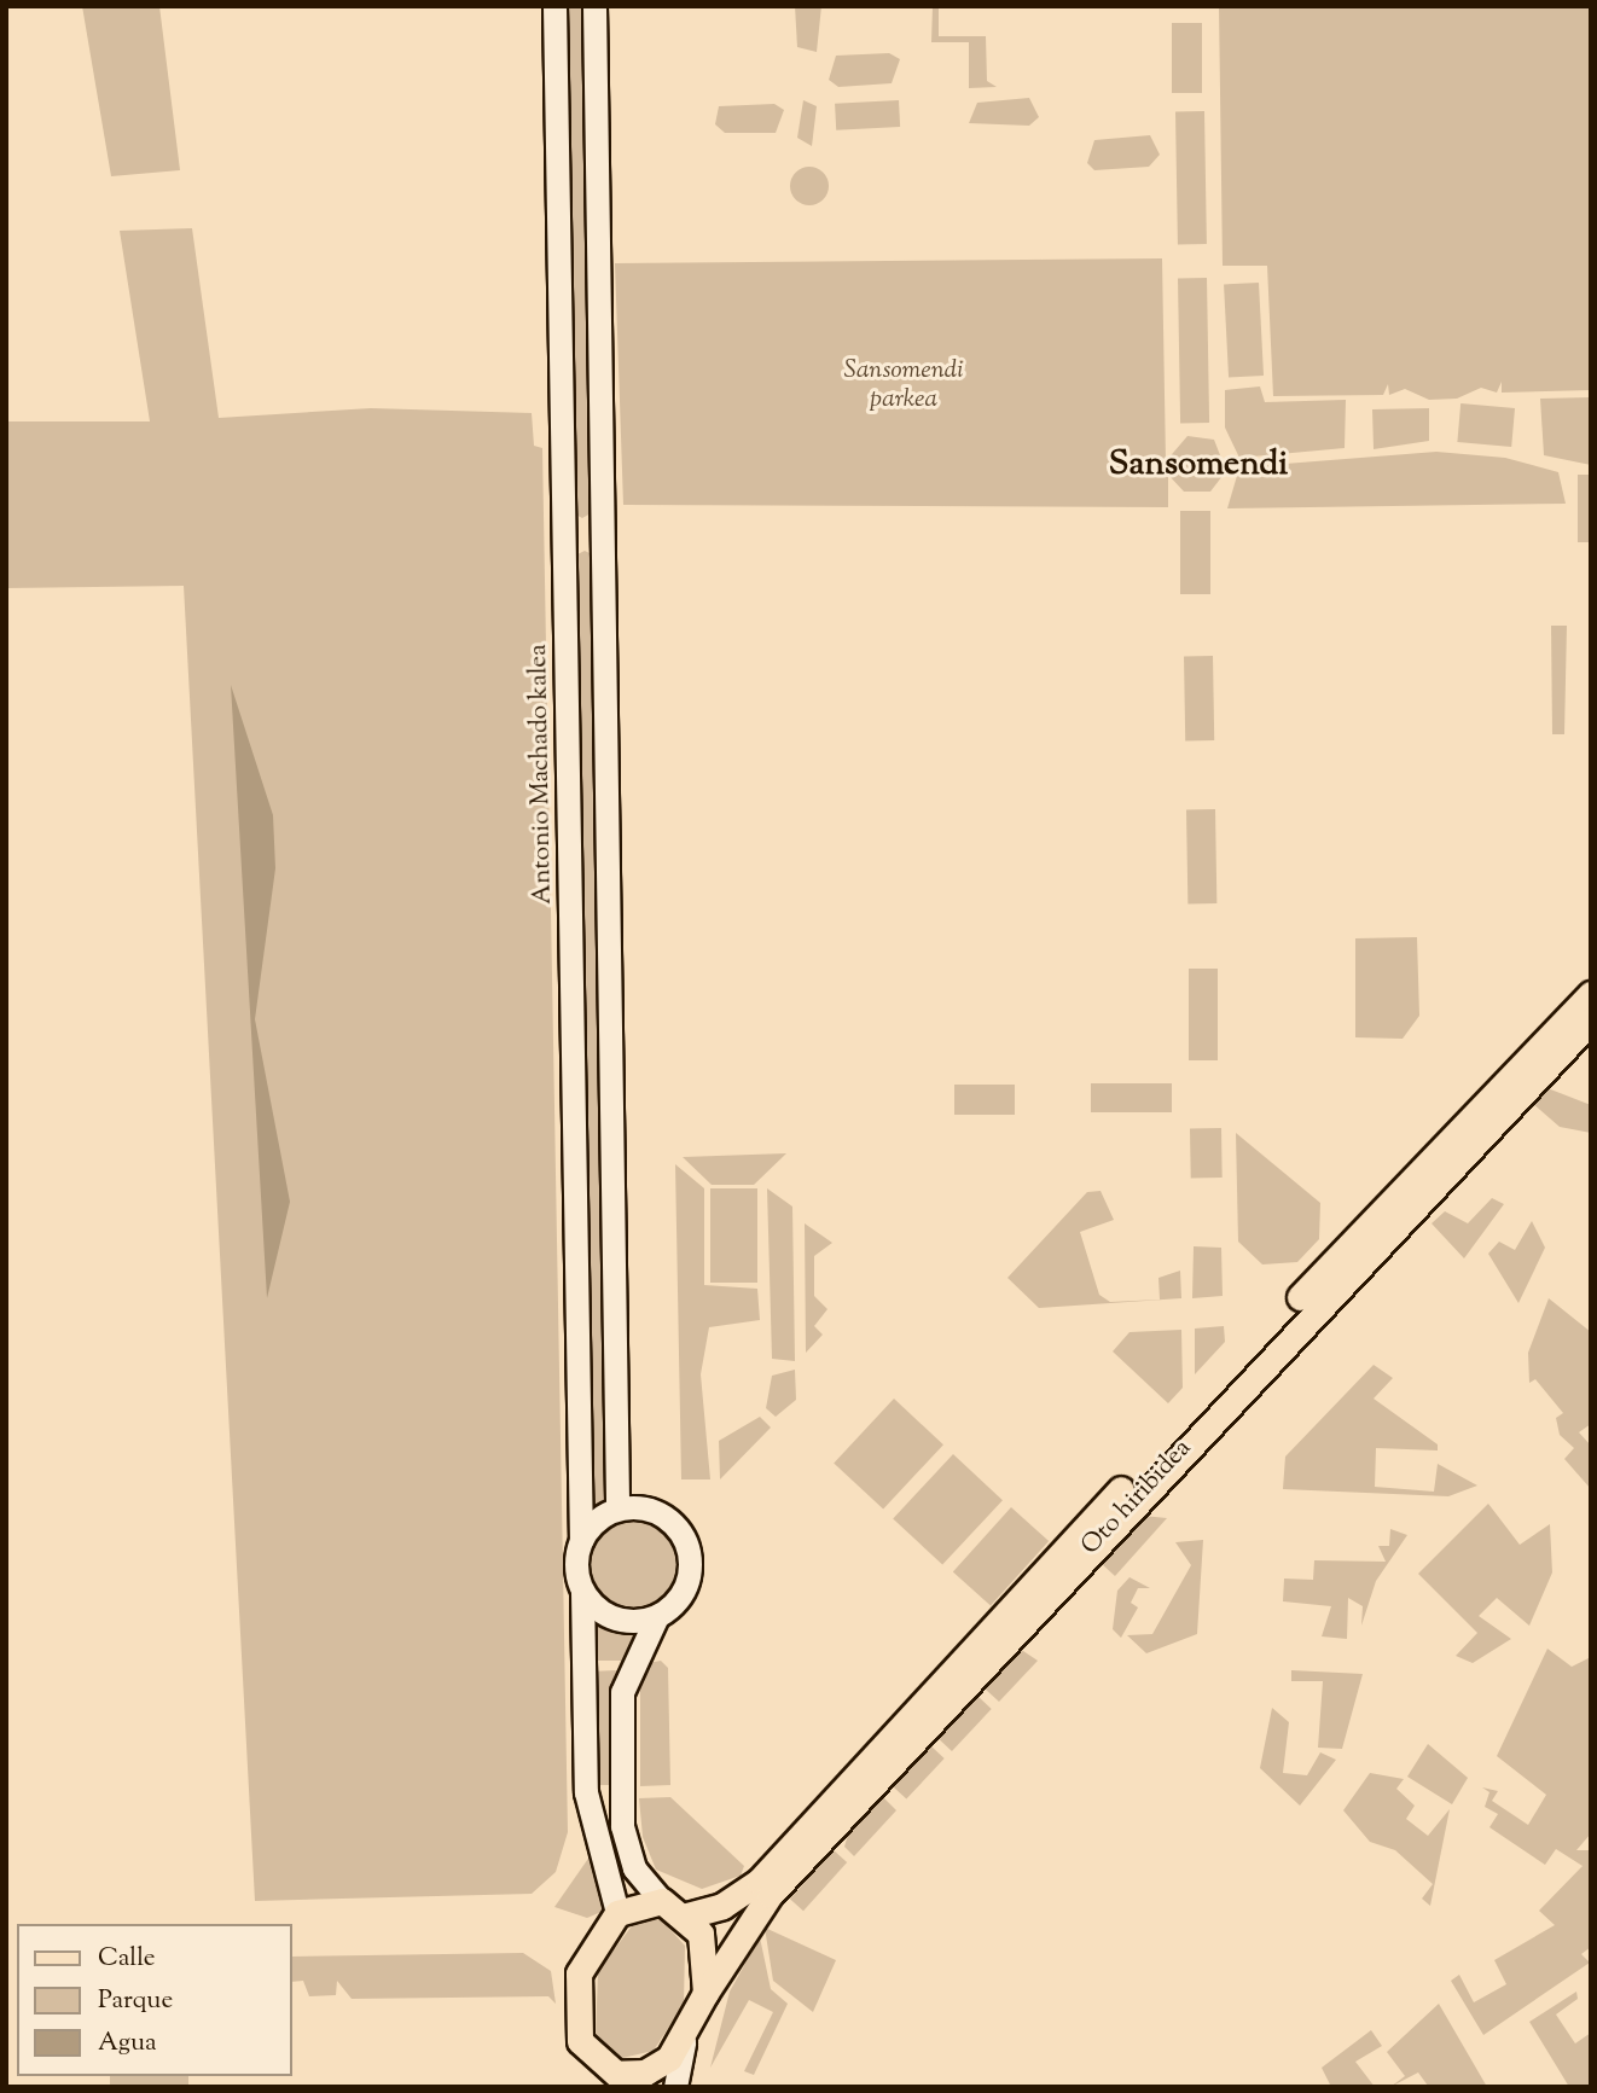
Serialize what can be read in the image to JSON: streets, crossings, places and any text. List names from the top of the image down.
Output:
{
  "streets": {
    "main road": ["Antonio Machado kalea", "Oto hiribidea"]
  },
  "districts": ["Sansomendi"],
  "parks": ["Sansomendi parkea"],
  "legend": ["Calle", "Parque", "Agua"]
}
